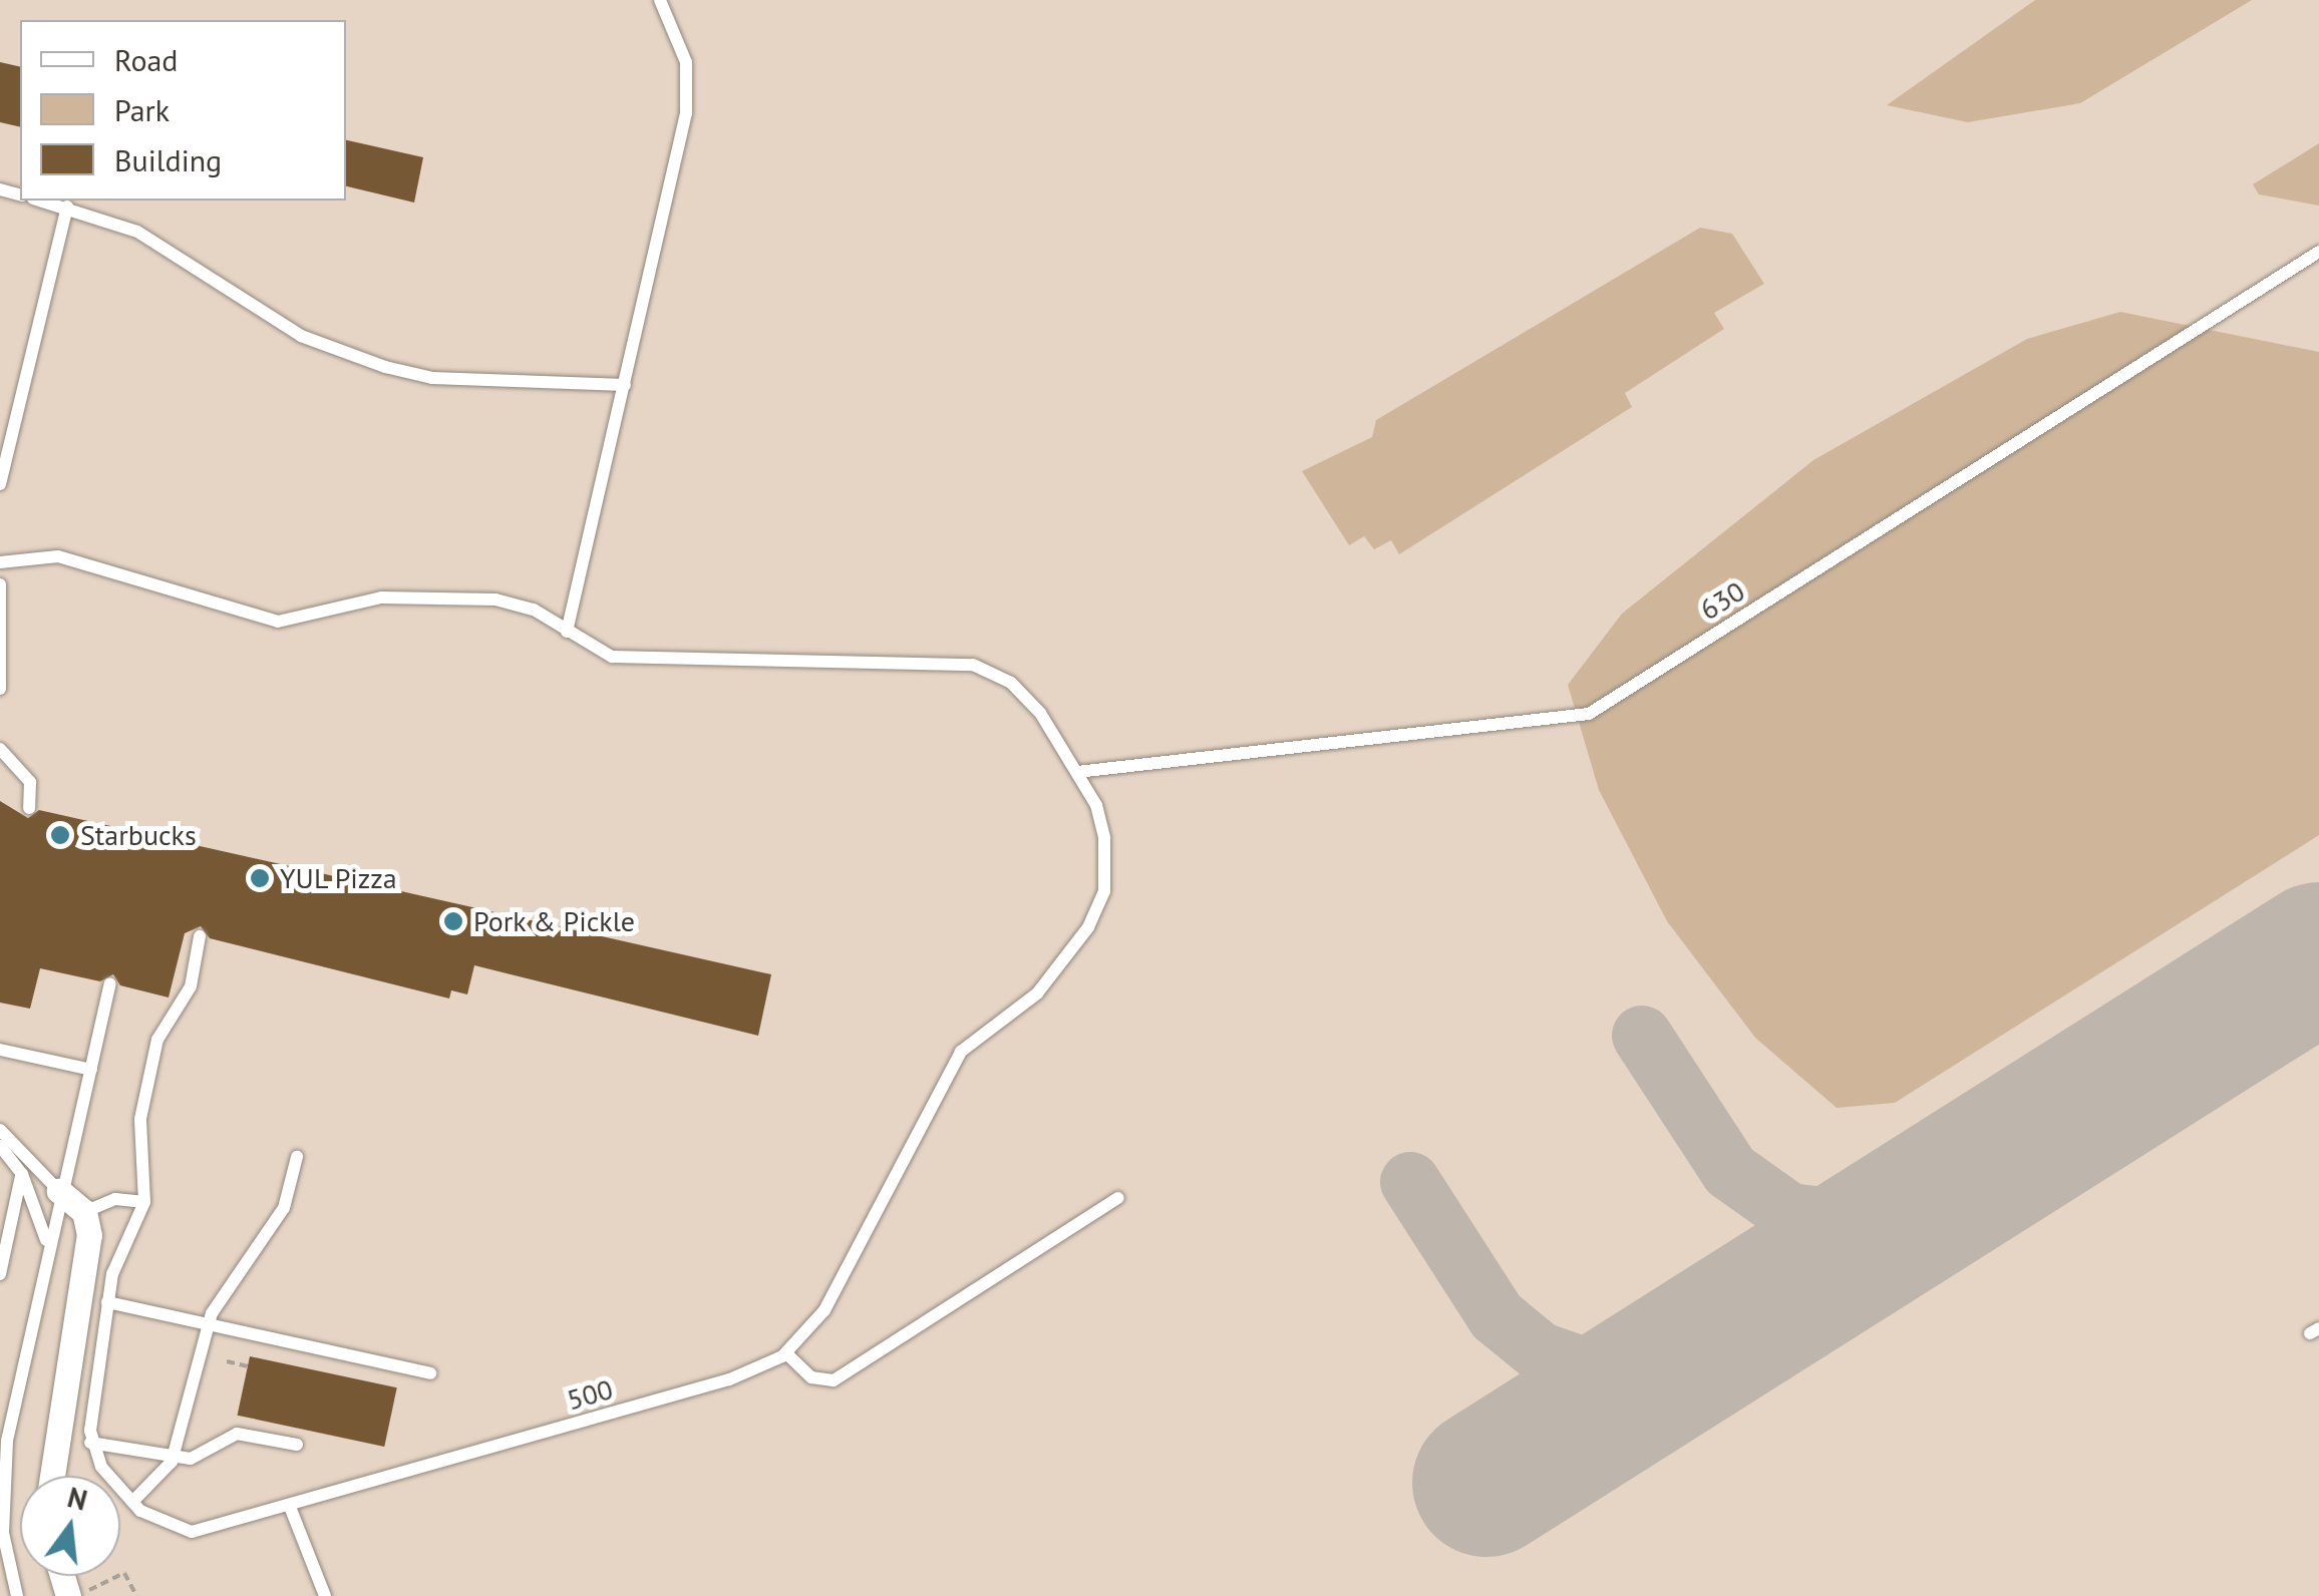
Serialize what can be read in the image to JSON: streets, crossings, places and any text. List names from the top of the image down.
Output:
{
  "streets": {
    "lane": ["630", "500"]
  },
  "crossings": [
    ["630", "500"]
  ],
  "places": ["Starbucks", "YUL Pizza", "Pork & Pickle"],
  "legend": ["Road", "Park", "Building"],
  "north": "top"
}
